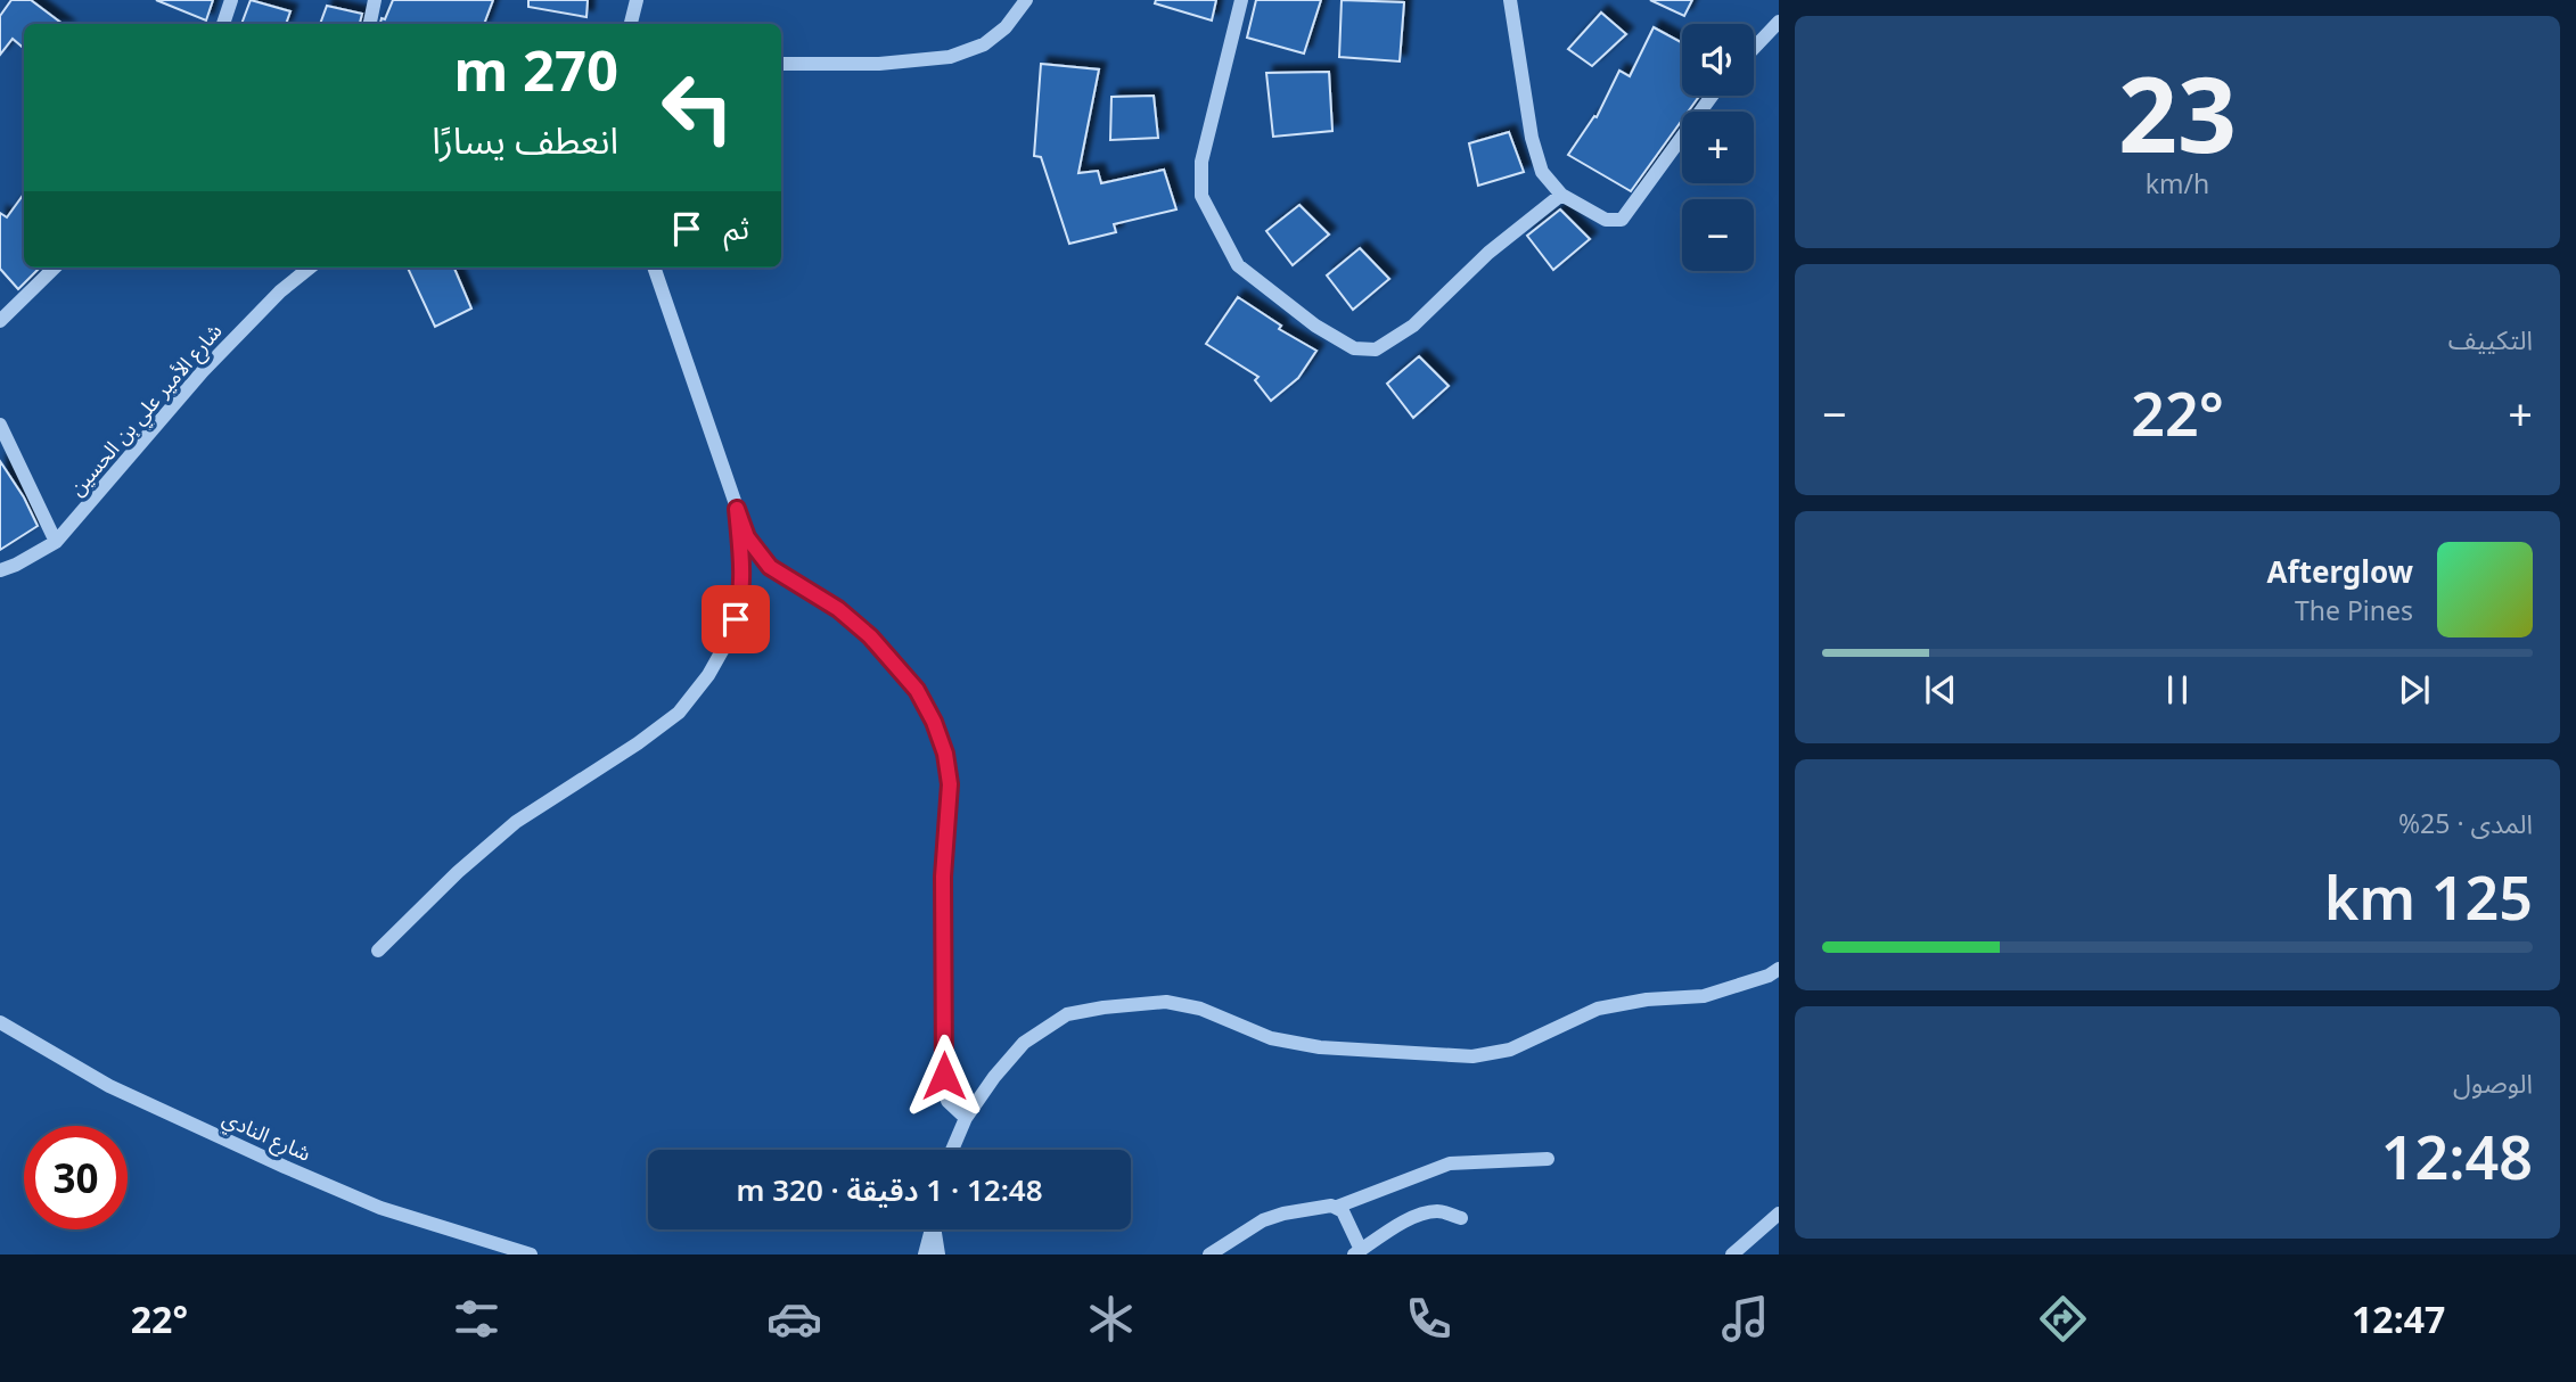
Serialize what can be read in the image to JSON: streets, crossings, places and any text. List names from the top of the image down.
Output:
{
  "streets": {
    "street": ["شارع الأمير علي بن الحسين", "شارع النادي"]
  },
  "page": {
    "tile": [
      ["23", "km/h"],
      "التكييف",
      ["المدى · 25%", "125 km"],
      ["الوصول", "12:48"]
    ],
    "map_buttons": ["+", "−"],
    "turn": ["270 m", "انعطف يسارًا"],
    "then": "ثم",
    "heat": ["−", "22°", "+"],
    "song": ["Afterglow", "The Pines"],
    "limit": "30",
    "trip": "12:48 · 1 دقيقة · 320 m",
    "tabs": ["12:47", "22°"]
  }
}
